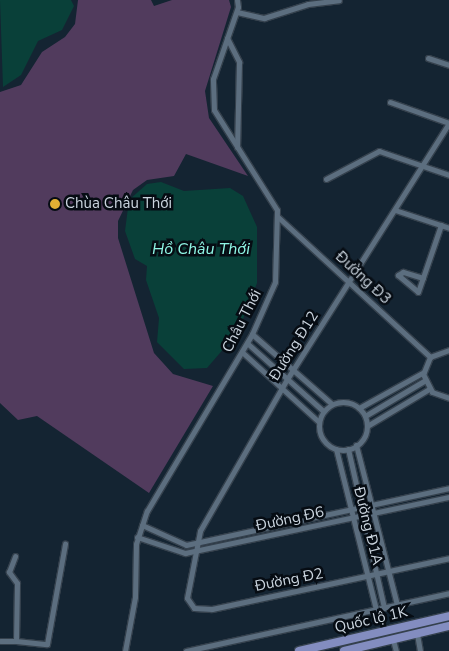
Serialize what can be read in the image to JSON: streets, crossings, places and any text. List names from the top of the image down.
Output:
{
  "streets": {
    "main road": ["Quốc lộ 1K"],
    "street": [
      "Đường Đ3",
      "Châu Thới",
      "Đường Đ12",
      "Đường Đ6",
      "Đường Đ1A",
      "Đường Đ2"
    ]
  },
  "crossings": [
    ["Đường Đ3", "Châu Thới"],
    ["Đường Đ3", "Đường Đ12"],
    ["Châu Thới", "Đường Đ6"],
    ["Đường Đ12", "Đường Đ6"],
    ["Đường Đ6", "Đường Đ1A"],
    ["Đường Đ6", "Đường Đ2"],
    ["Đường Đ1A", "Đường Đ2"]
  ],
  "water": ["Hồ Châu Thới"],
  "places": ["Chùa Châu Thới"]
}
